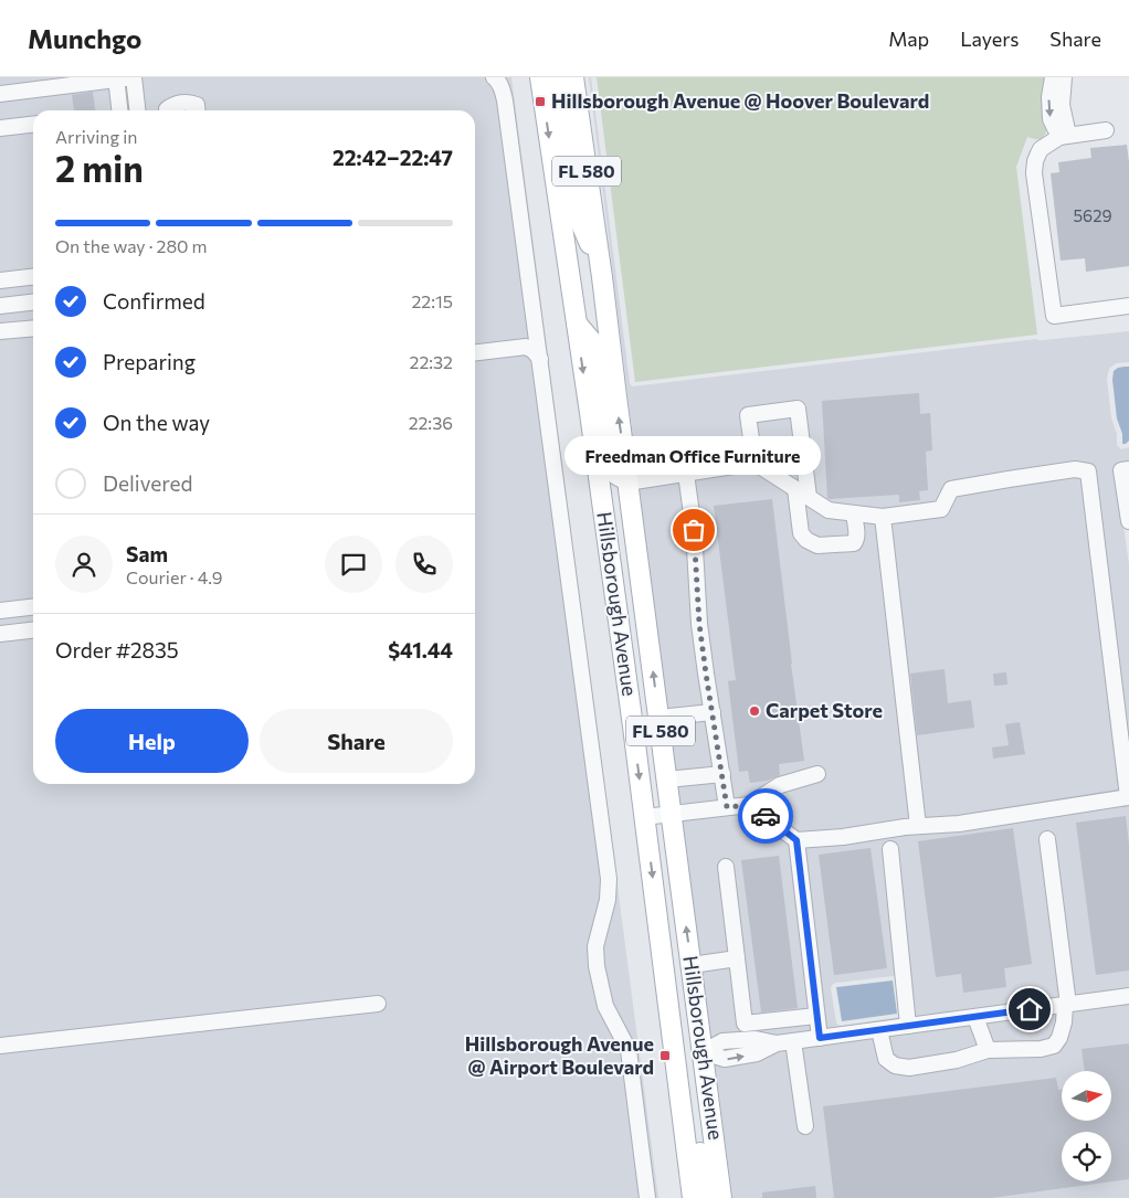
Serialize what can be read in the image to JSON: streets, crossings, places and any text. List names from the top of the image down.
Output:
{
  "streets": {
    "main road": ["FL 580", "Hillsborough Avenue"]
  },
  "places": {
    "transit": ["Hillsborough Avenue @ Hoover Boulevard", "Hillsborough Avenue @ Airport Boulevard"],
    "other": ["Freedman Office Furniture", "Carpet Store"]
  },
  "house_numbers": ["5629"],
  "north": "right",
  "page": {
    "header": "Munchgo",
    "nav": ["Map", "Layers", "Share"],
    "heading": ["2 min", "Arriving in", "22:42–22:47"],
    "panel": [
      "Sam",
      "Courier · 4.9",
      "Order #2835",
      "$41.44"
    ],
    "bar": "On the way · 280 m",
    "list": [
      ["Confirmed", "22:15"],
      ["Preparing", "22:32"],
      ["On the way", "22:36"],
      "Delivered"
    ],
    "bubble": "Freedman Office Furniture",
    "buttons": ["Help", "Share"]
  }
}
